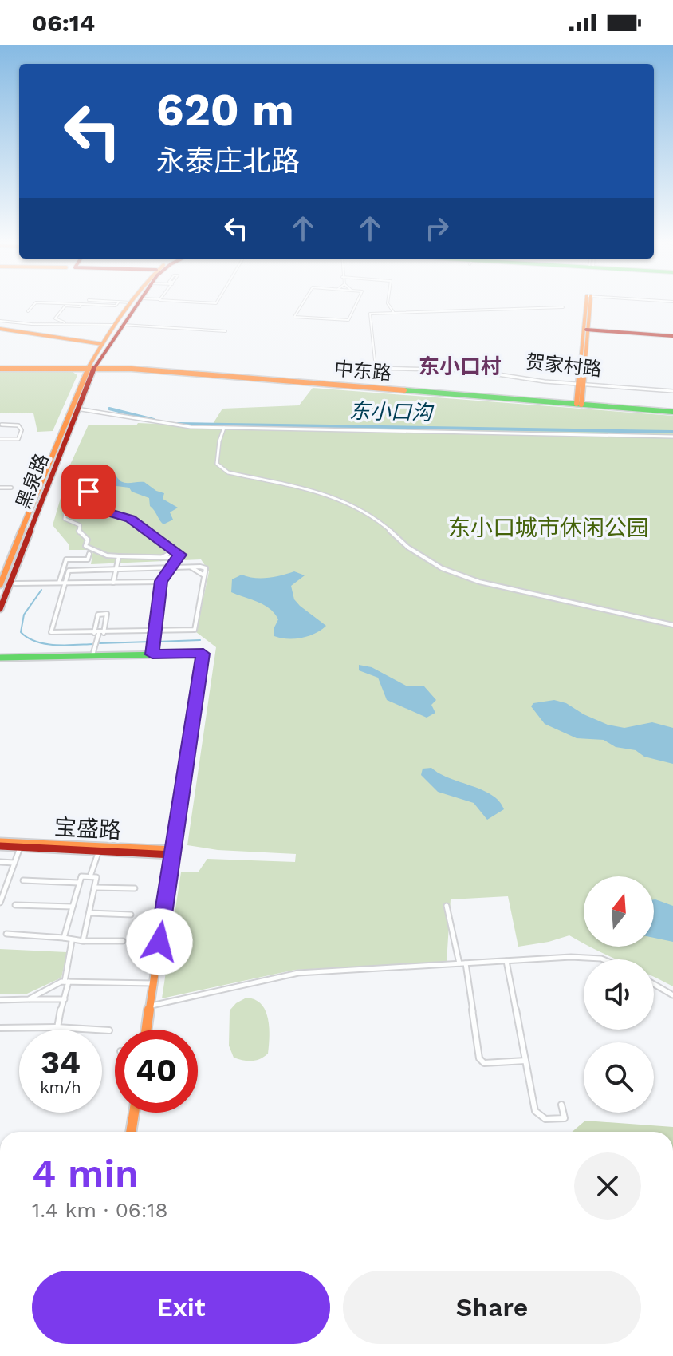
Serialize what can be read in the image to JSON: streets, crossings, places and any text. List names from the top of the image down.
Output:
{
  "streets": {
    "main road": ["中东路", "黑泉路", "宝盛路"],
    "street": ["贺家村路"]
  },
  "crossings": [
    ["中东路", "黑泉路"]
  ],
  "districts": ["东小口村"],
  "water": ["东小口沟"],
  "parks": ["东小口城市休闲公园"],
  "north": "top",
  "page": {
    "status": "06:14",
    "turn": ["620 m", "永泰庄北路"],
    "speed": "34 km/h",
    "limit": "40",
    "heading": ["4 min", "1.4 km · 06:18"],
    "buttons": ["Exit", "Share"]
  }
}
